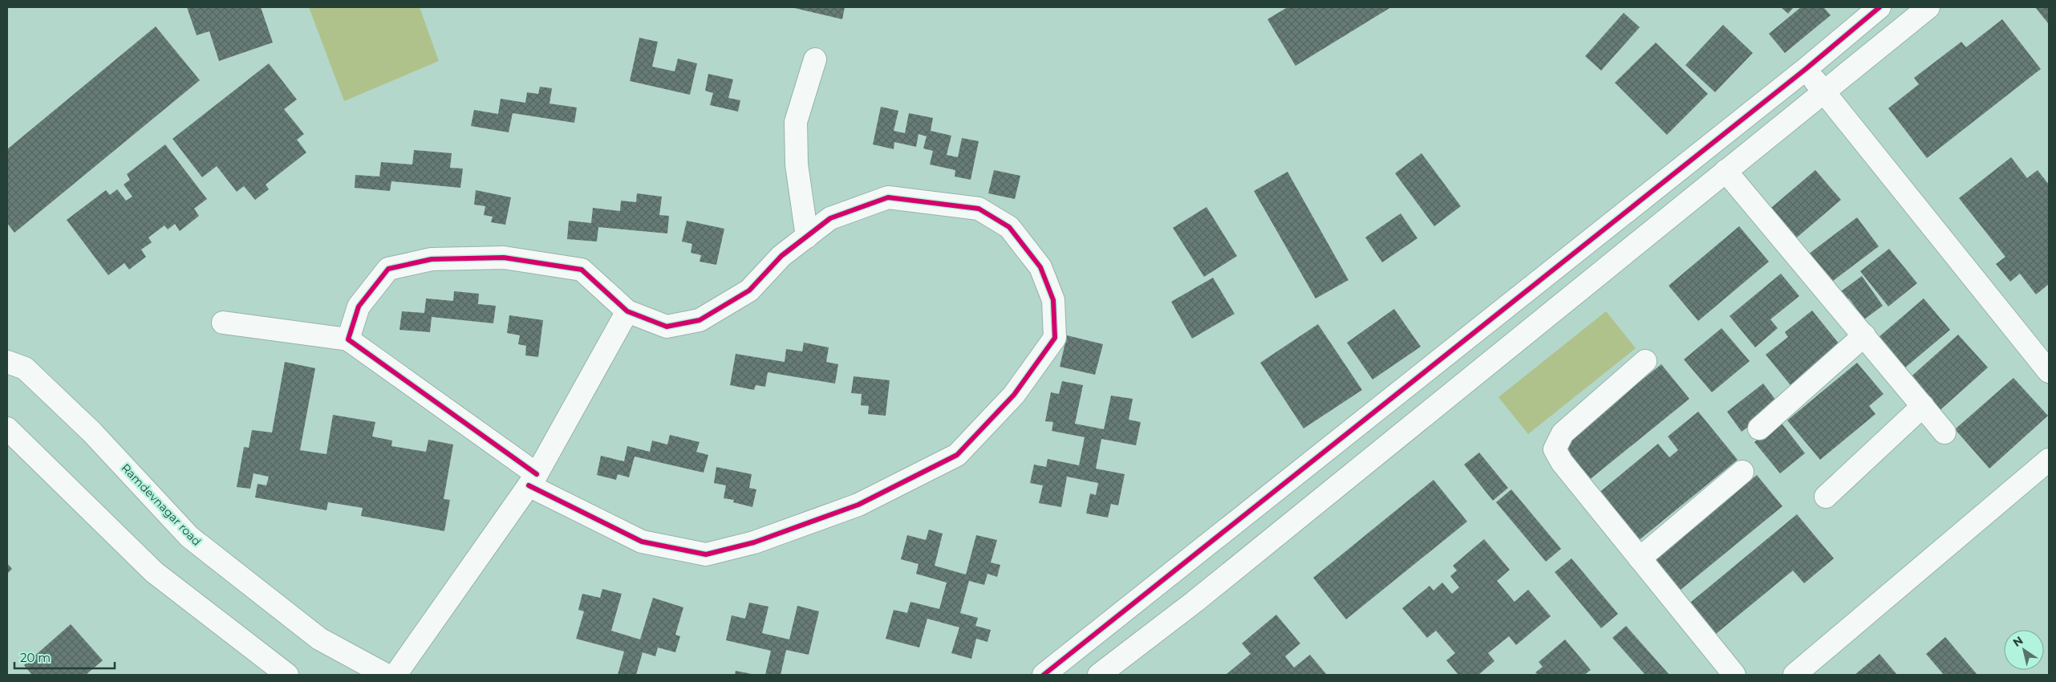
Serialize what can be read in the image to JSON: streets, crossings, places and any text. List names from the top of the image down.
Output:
{
  "streets": {
    "street": ["Ramdevnagar road"]
  },
  "scale_bar": "20 m",
  "north": "top left"
}
